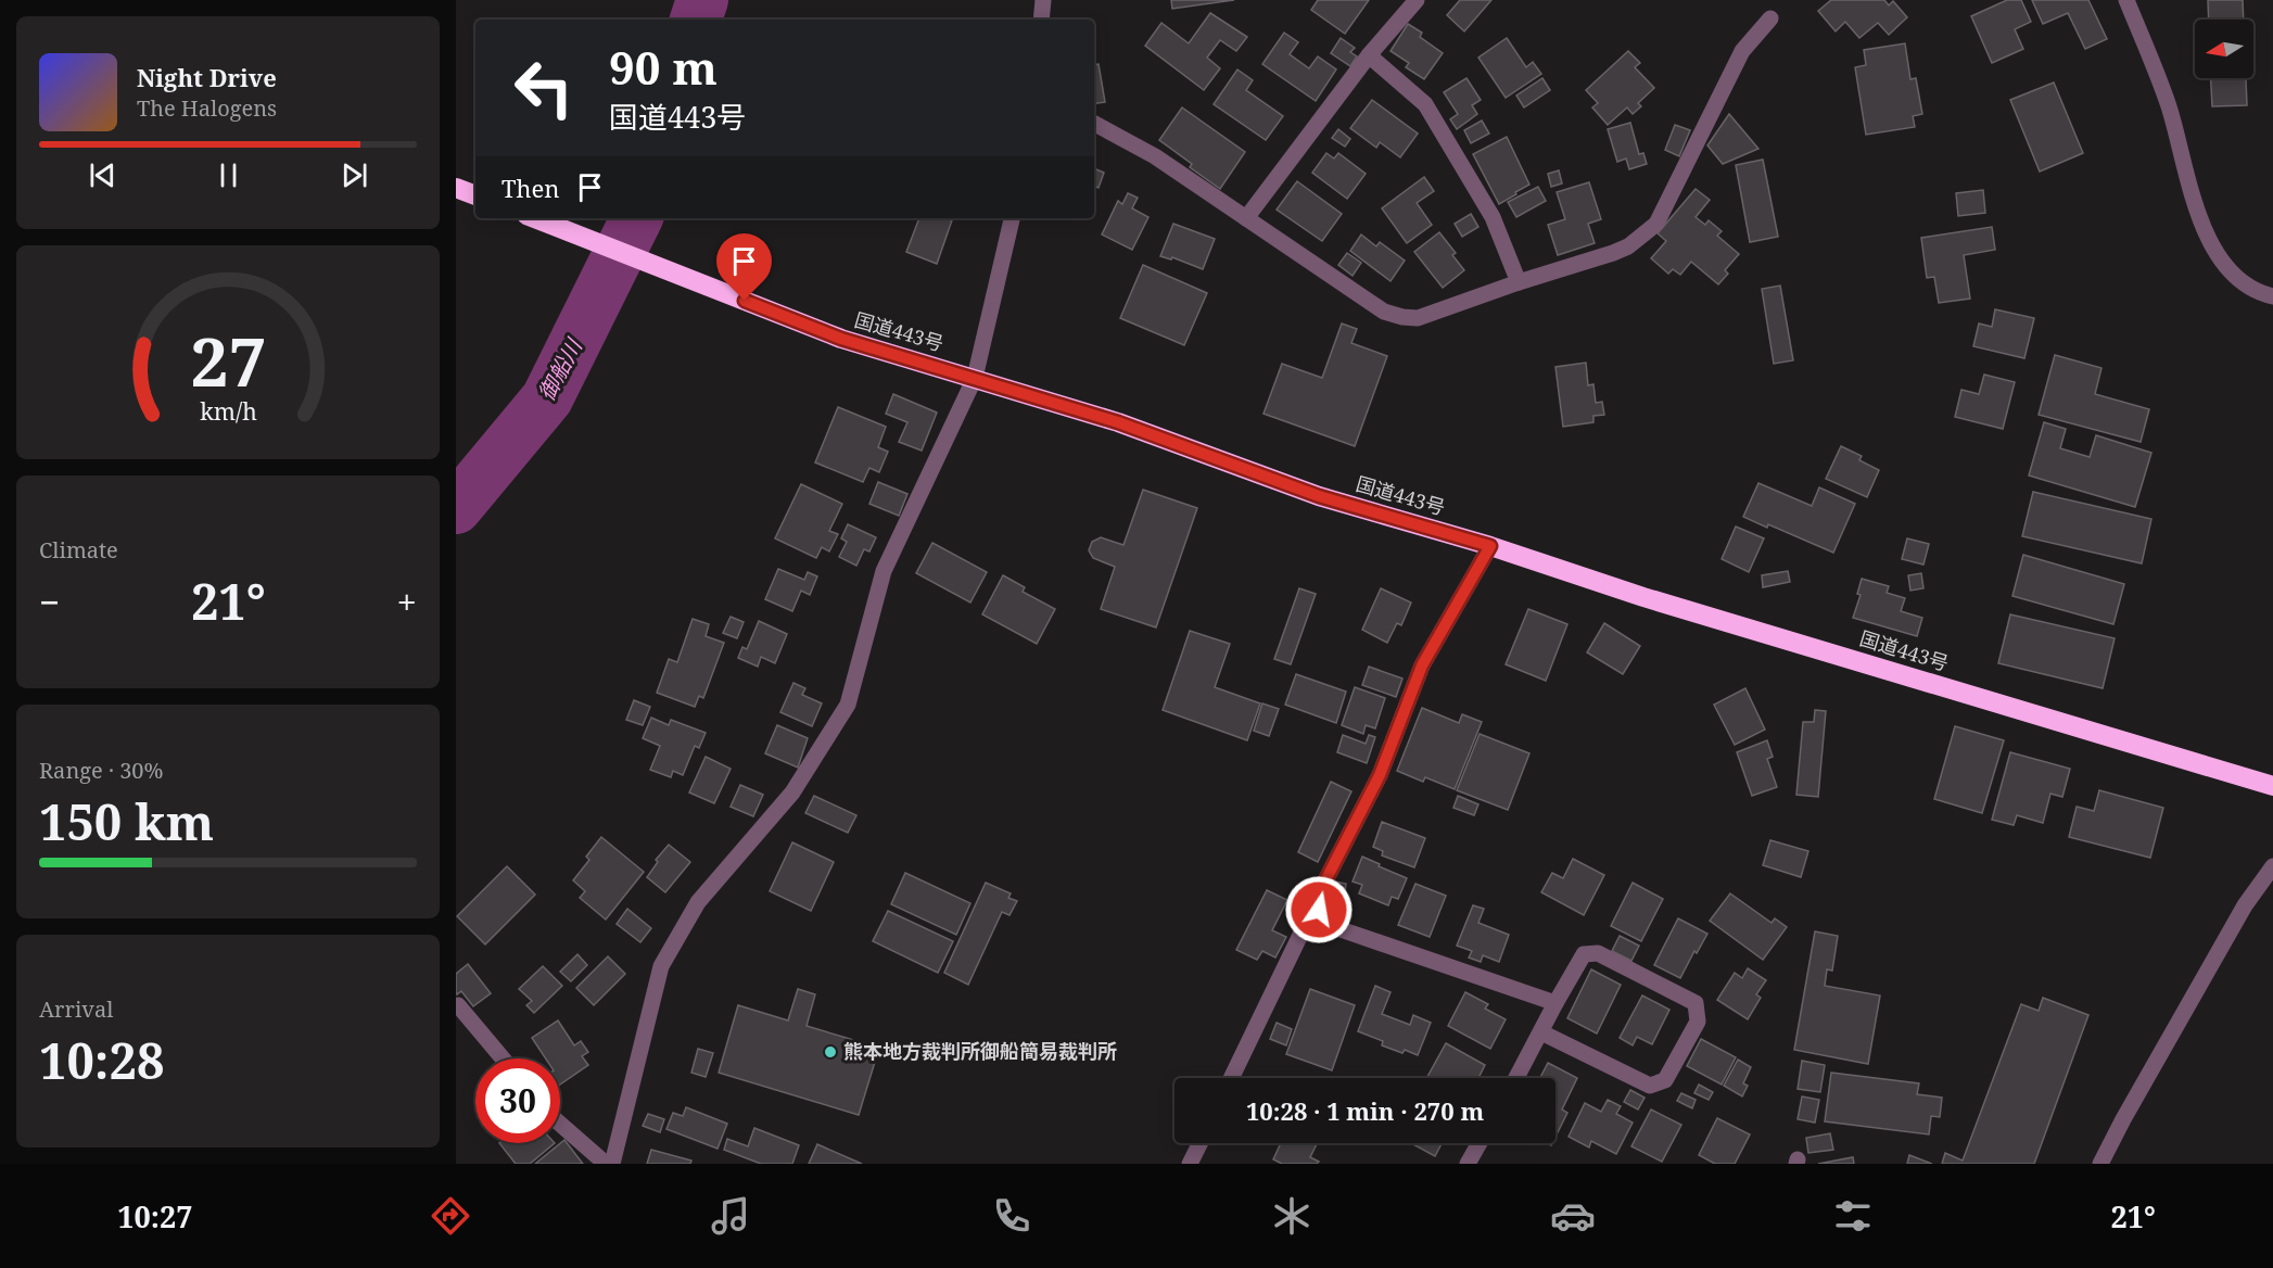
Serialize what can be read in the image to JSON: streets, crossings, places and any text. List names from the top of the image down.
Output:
{
  "streets": {
    "highway": ["国道443号"]
  },
  "water": ["御船川"],
  "places": ["熊本地方裁判所御船簡易裁判所"],
  "north": "left",
  "page": {
    "turn": ["90 m", "国道443号"],
    "song": ["Night Drive", "The Halogens"],
    "then": "Then",
    "tile": [
      "Climate",
      ["Range · 30%", "150 km"],
      ["Arrival", "10:28"]
    ],
    "heat": ["−", "21°", "+"],
    "limit": "30",
    "trip": "10:28 · 1 min · 270 m",
    "tabs": ["10:27", "21°"],
    "gauge": ["27", "km/h"]
  }
}
